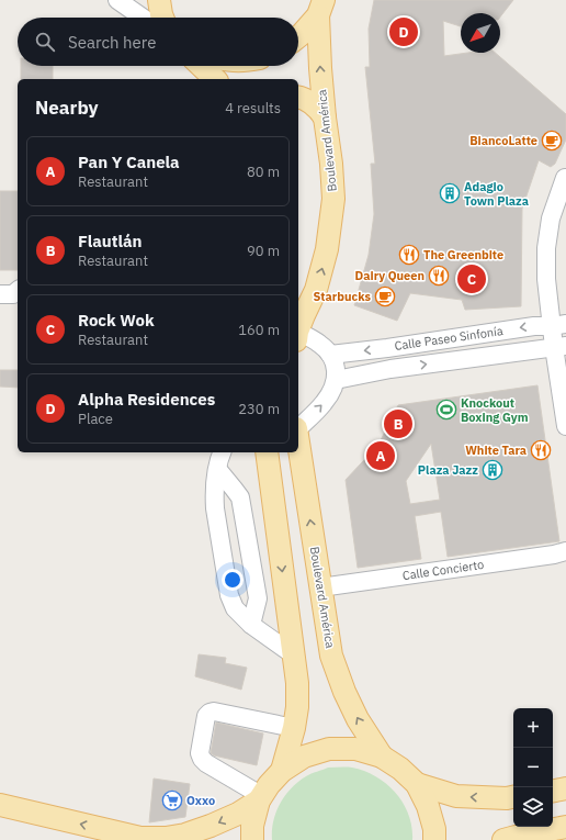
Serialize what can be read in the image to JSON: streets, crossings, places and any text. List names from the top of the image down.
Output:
{
  "streets": {
    "main road": ["Boulevard América"],
    "street": ["Calle Paseo Sinfonía", "Calle Concierto"]
  },
  "crossings": [
    ["Boulevard América", "Calle Concierto"]
  ],
  "places": {
    "cafe": ["BiancoLatte", "Starbucks"],
    "building": ["Adagio Town Plaza", "Plaza Jazz"],
    "restaurant": ["The Greenbite", "Dairy Queen", "White Tara"],
    "sports": ["Knockout Boxing Gym"],
    "supermarket": ["Oxxo"]
  },
  "north": "bottom left",
  "page": {
    "pins": [
      "D",
      "C",
      "B",
      "A"
    ],
    "search": "Search here",
    "heading": ["Nearby", "4 results"],
    "list": [
      {
        "mark": "A",
        "name": "Pan Y Canela",
        "note": "Restaurant",
        "value": "80 m"
      },
      {
        "mark": "B",
        "name": "Flautlán",
        "note": "Restaurant",
        "value": "90 m"
      },
      {
        "mark": "C",
        "name": "Rock Wok",
        "note": "Restaurant",
        "value": "160 m"
      },
      {
        "mark": "D",
        "name": "Alpha Residences",
        "note": "Place",
        "value": "230 m"
      }
    ],
    "map_buttons": ["+", "−"]
  }
}
